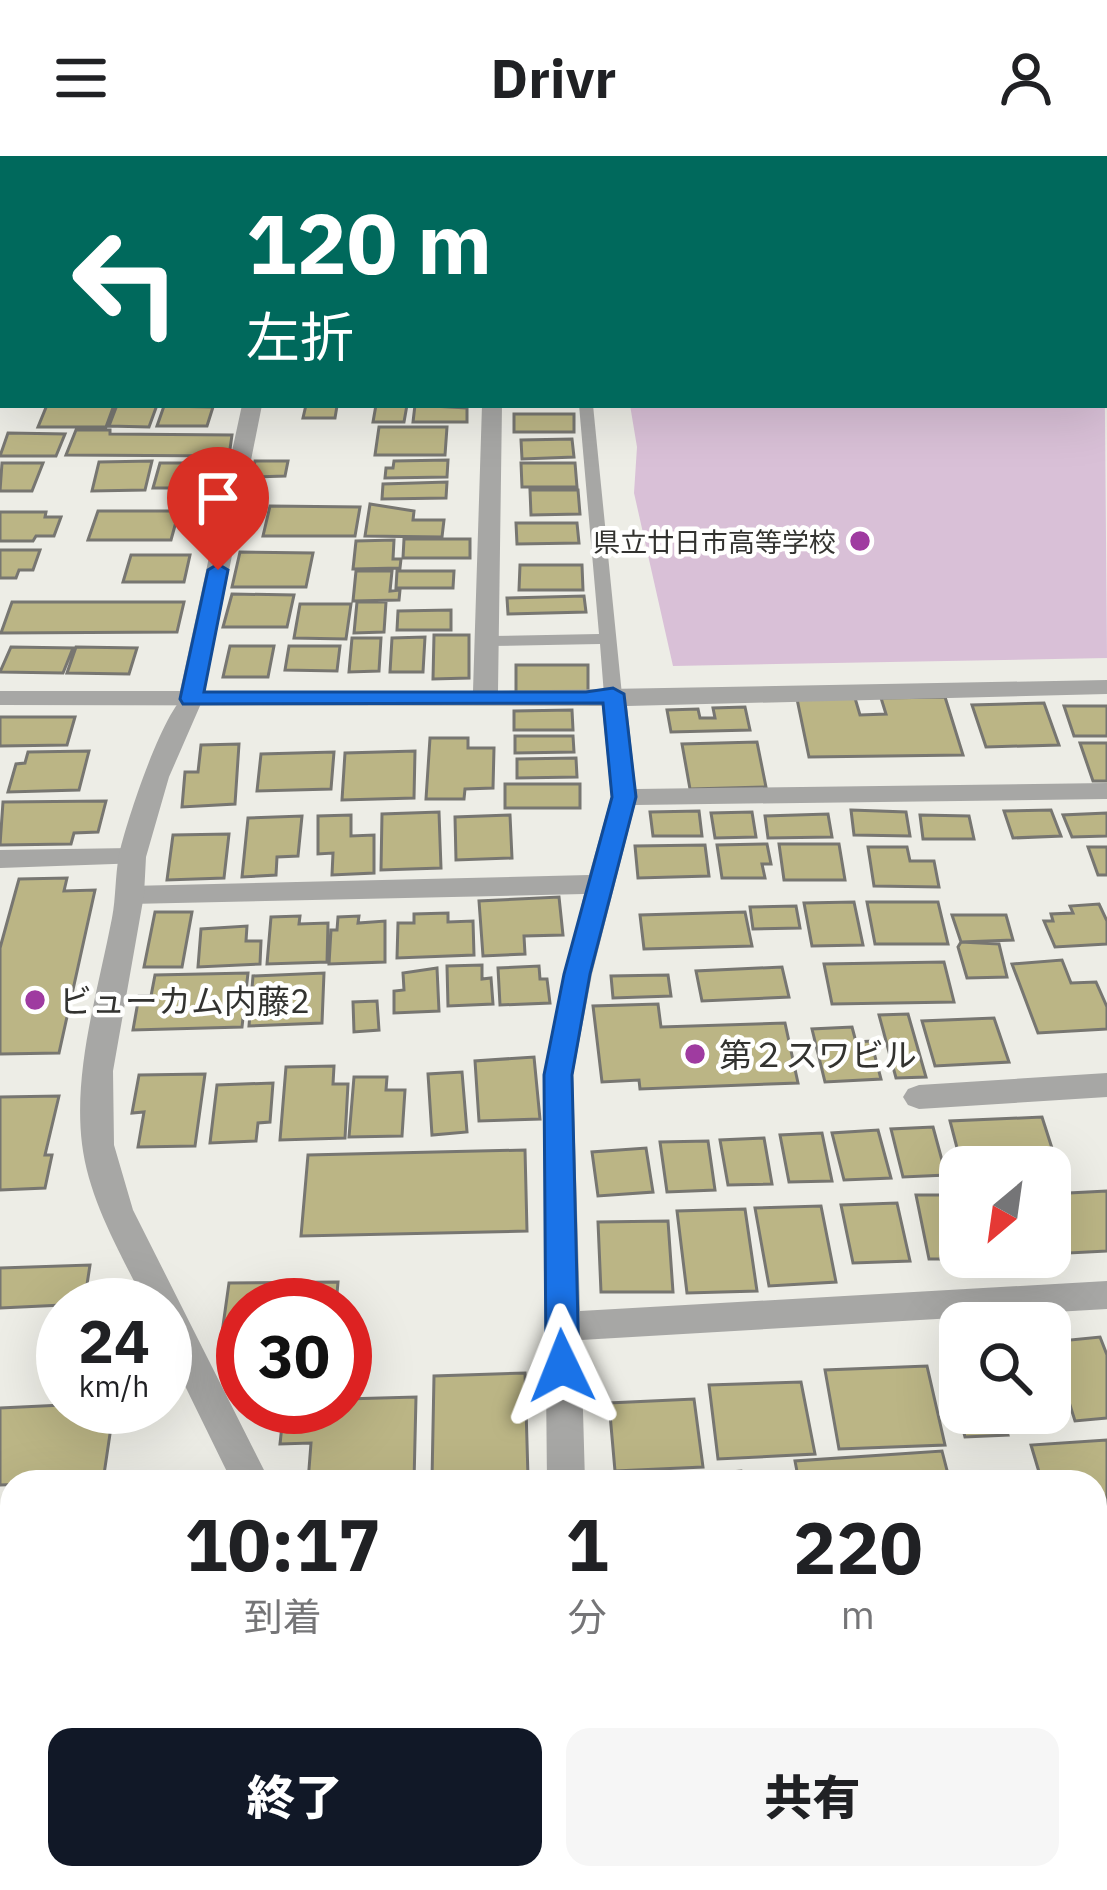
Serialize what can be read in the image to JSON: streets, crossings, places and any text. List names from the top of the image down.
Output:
{
  "places": ["県立廿日市高等学校", "ビューカム内藤2", "第２スワビル"],
  "north": "bottom left",
  "page": {
    "header": "Drivr",
    "turn": ["120 m", "左折"],
    "speed": "24 km/h",
    "limit": "30",
    "eta": [
      "10:17",
      "到着",
      "1",
      "分",
      "220",
      "m"
    ],
    "buttons": ["終了", "共有"]
  }
}
